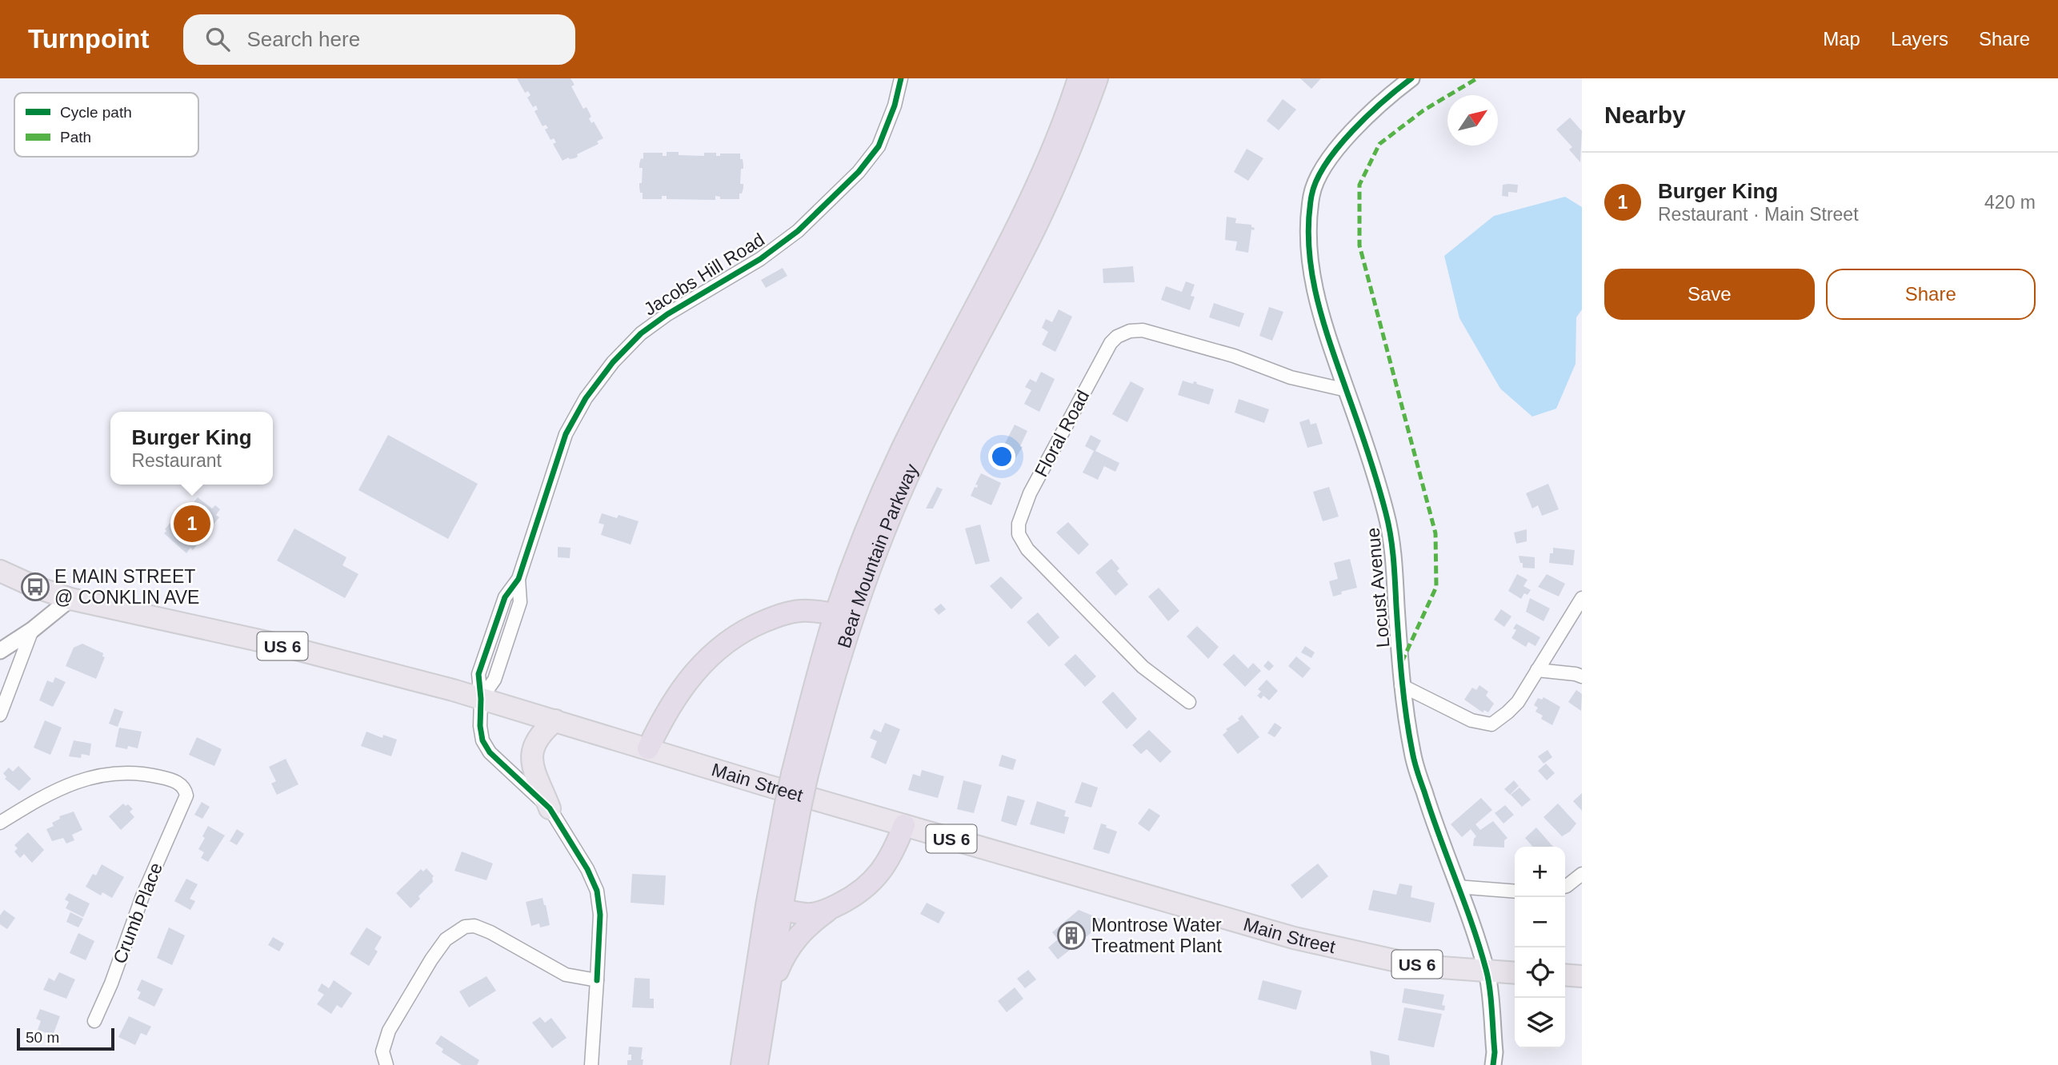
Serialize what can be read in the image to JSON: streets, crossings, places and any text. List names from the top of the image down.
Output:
{
  "streets": {
    "highway": ["Bear Mountain Parkway"],
    "main road": ["US 6", "Main Street"],
    "street": [
      "Jacobs Hill Road",
      "Floral Road",
      "Locust Avenue",
      "Crumb Place"
    ]
  },
  "crossings": [
    ["Jacobs Hill Road", "Main Street"],
    ["Floral Road", "Locust Avenue"],
    ["Locust Avenue", "Main Street"]
  ],
  "places": {
    "bus stop": ["E MAIN STREET @ CONKLIN AVE"],
    "building": ["Montrose Water Treatment Plant"]
  },
  "legend": ["Cycle path", "Path"],
  "scale_bar": "50 m",
  "north": "top right",
  "page": {
    "header": "Turnpoint",
    "search": "Search here",
    "nav": ["Map", "Layers", "Share"],
    "heading": "Nearby",
    "list": [
      {
        "mark": "1",
        "name": "Burger King",
        "note": "Restaurant · Main Street",
        "value": "420 m"
      }
    ],
    "buttons": ["Save", "Share"],
    "popup": ["Burger King", "Restaurant"],
    "pins": "1",
    "map_buttons": ["+", "−"],
    "scale": "50 m"
  }
}
